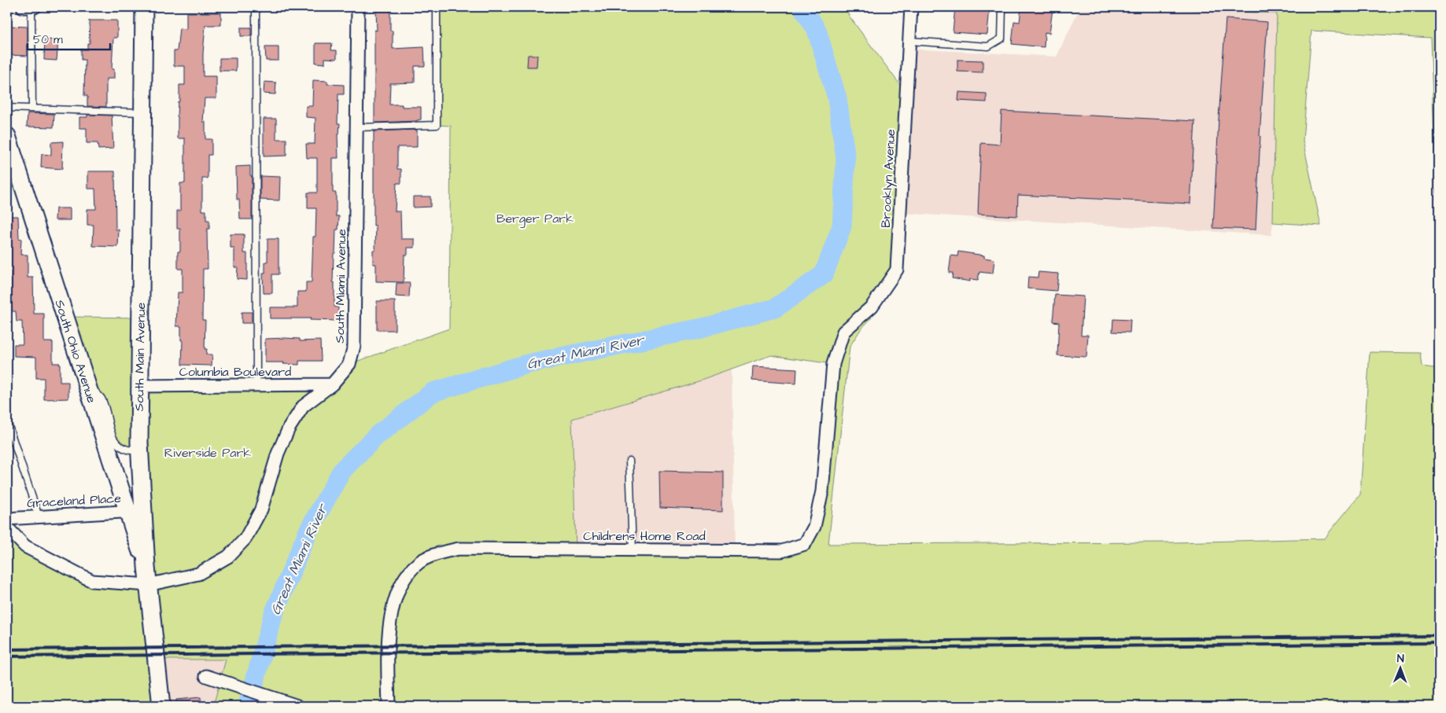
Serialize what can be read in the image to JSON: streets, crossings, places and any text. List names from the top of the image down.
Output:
{
  "streets": {
    "main road": ["South Ohio Avenue", "South Main Avenue"],
    "street": [
      "Brooklyn Avenue",
      "South Miami Avenue",
      "Columbia Boulevard",
      "Graceland Place",
      "Childrens Home Road"
    ]
  },
  "crossings": [
    ["Brooklyn Avenue", "Childrens Home Road"],
    ["South Miami Avenue", "South Main Avenue"],
    ["South Miami Avenue", "Columbia Boulevard"],
    ["South Ohio Avenue", "South Main Avenue"],
    ["South Ohio Avenue", "Graceland Place"],
    ["South Main Avenue", "Columbia Boulevard"],
    ["South Main Avenue", "Graceland Place"]
  ],
  "water": ["Great Miami River"],
  "parks": ["Berger Park", "Riverside Park"],
  "scale_bar": "50 m",
  "north": "top"
}
